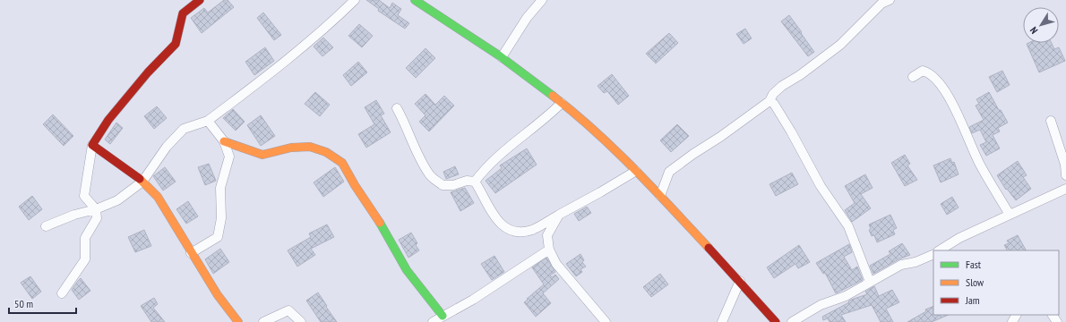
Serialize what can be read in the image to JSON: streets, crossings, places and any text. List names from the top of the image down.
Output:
{
  "legend": ["Fast", "Slow", "Jam"],
  "scale_bar": "50 m",
  "north": "bottom left"
}
